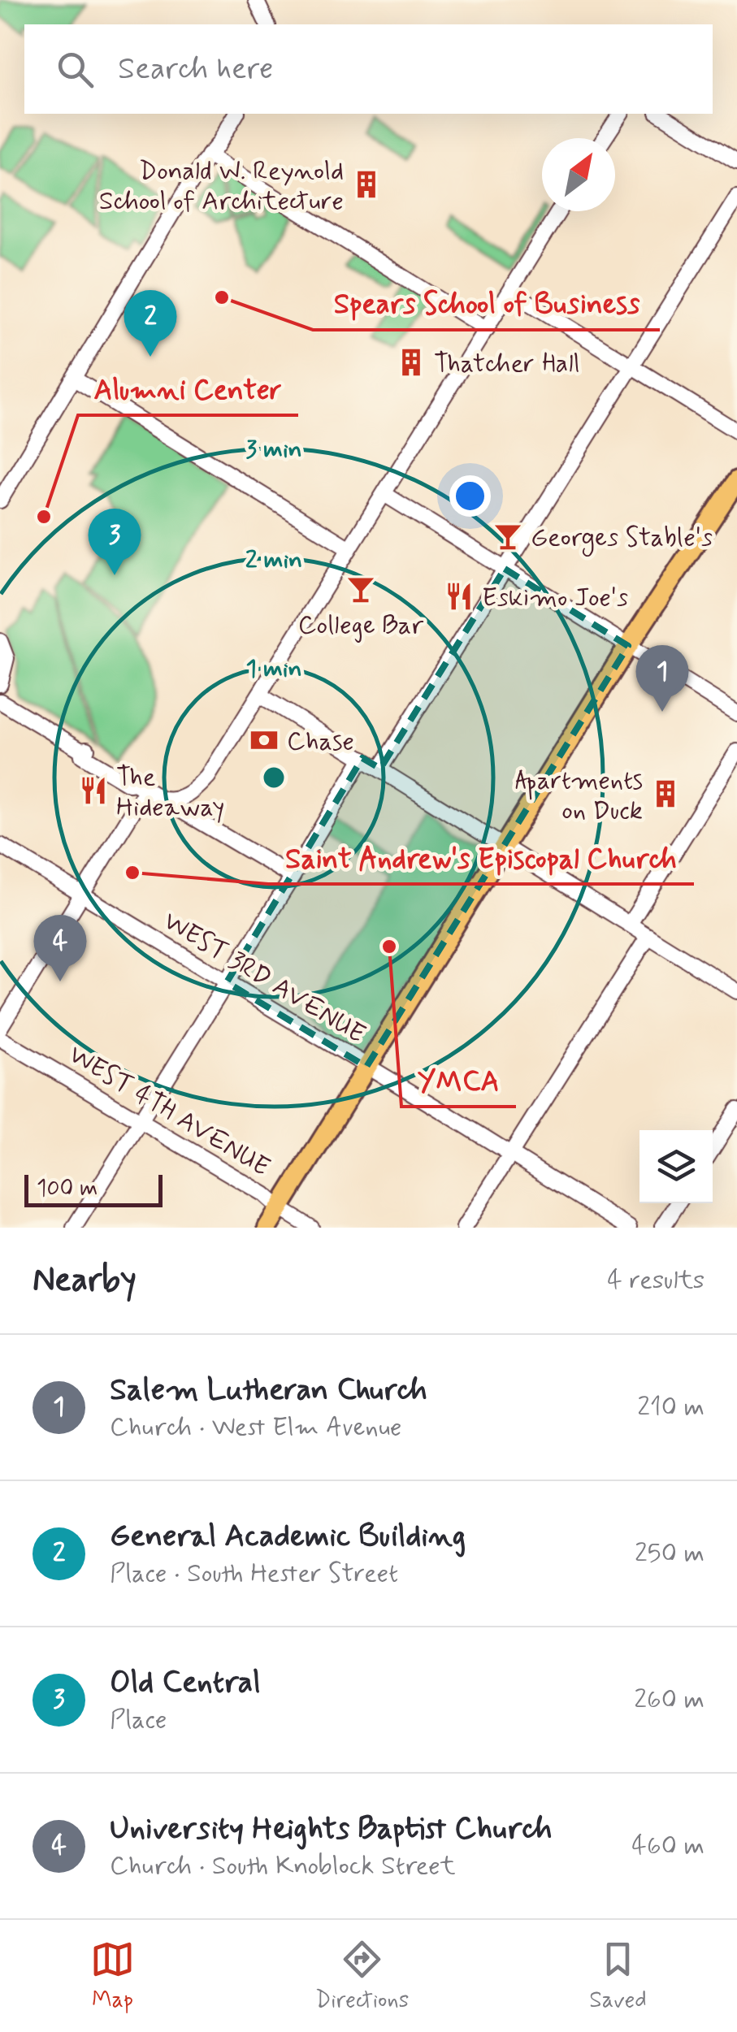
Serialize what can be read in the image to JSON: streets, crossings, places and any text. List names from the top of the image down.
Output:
{
  "streets": {
    "street": ["WEST 3RD AVENUE", "WEST 4TH AVENUE"]
  },
  "places": {
    "building": ["Donald W. Reynold School of Architecture", "Thatcher Hall", "Apartments on Duck"],
    "other": [
      "Spears School of Business",
      "Alumni Center",
      "Saint Andrew's Episcopal Church",
      "YMCA"
    ],
    "bar": ["Georges Stable's", "College Bar"],
    "restaurant": ["Eskimo Joe's", "The Hideaway"],
    "bank": ["Chase"]
  },
  "scale_bar": "100 m",
  "north": "top right",
  "page": {
    "search": "Search here",
    "pins": [
      "2",
      "3",
      "1",
      "4"
    ],
    "scale": "100 m",
    "heading": ["Nearby", "4 results"],
    "list": [
      {
        "mark": "1",
        "name": "Salem Lutheran Church",
        "note": "Church · West Elm Avenue",
        "value": "210 m"
      },
      {
        "mark": "2",
        "name": "General Academic Building",
        "note": "Place · South Hester Street",
        "value": "250 m"
      },
      {
        "mark": "3",
        "name": "Old Central",
        "note": "Place",
        "value": "260 m"
      },
      {
        "mark": "4",
        "name": "University Heights Baptist Church",
        "note": "Church · South Knoblock Street",
        "value": "460 m"
      }
    ],
    "nav": ["Map", "Directions", "Saved"]
  },
  "rings": ["3 min", "2 min", "1 min"]
}
